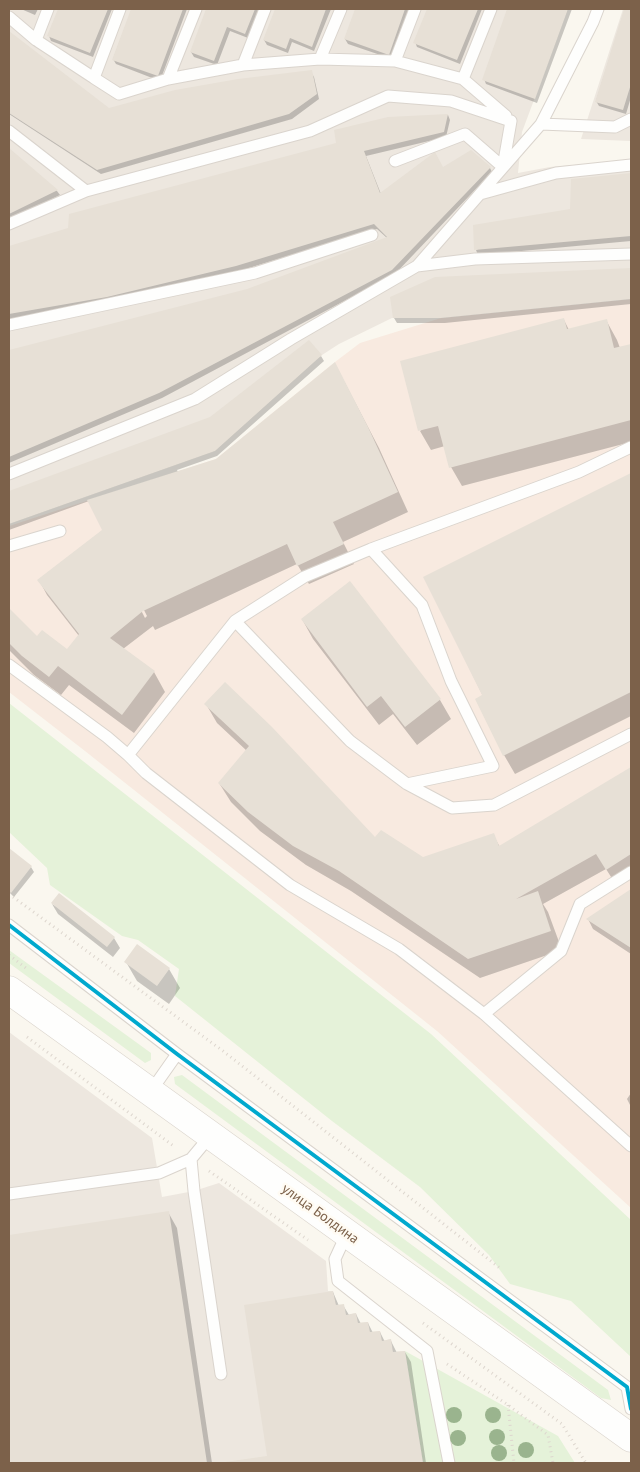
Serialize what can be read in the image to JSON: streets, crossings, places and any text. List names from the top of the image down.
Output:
{
  "streets": {
    "main road": ["улица Болдина"]
  }
}
